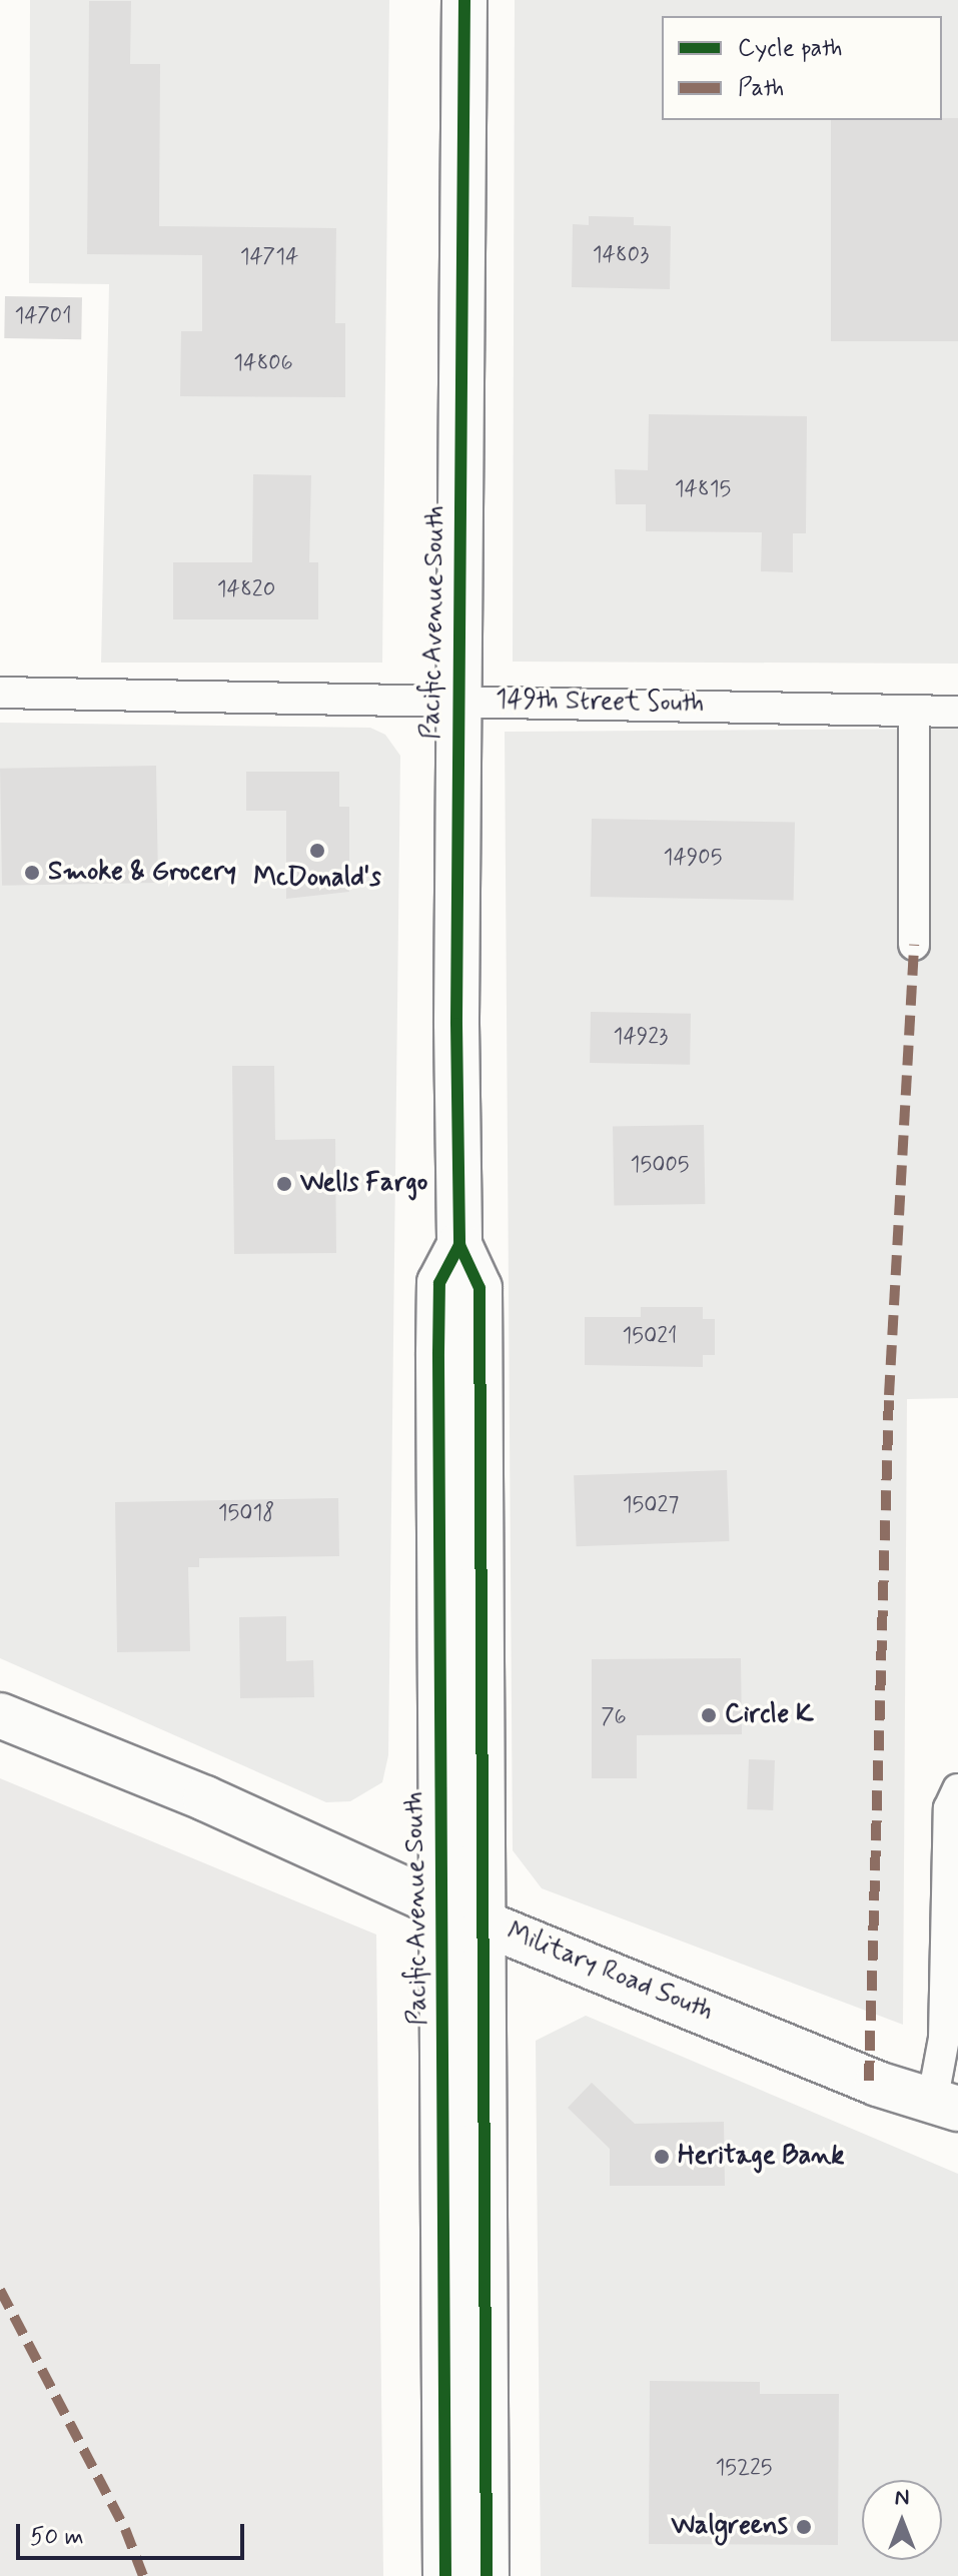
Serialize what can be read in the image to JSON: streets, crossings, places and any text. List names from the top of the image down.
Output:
{
  "streets": {
    "main road": ["Pacific Avenue South", "Military Road South"],
    "street": ["149th Street South"]
  },
  "crossings": [
    ["Pacific Avenue South", "149th Street South"],
    ["Pacific Avenue South", "Military Road South"]
  ],
  "places": [
    "McDonald's",
    "Smoke & Grocery",
    "Wells Fargo",
    "Circle K",
    "Heritage Bank",
    "Walgreens"
  ],
  "house_numbers": [
    "14803",
    "14714",
    "14701",
    "14806",
    "14815",
    "14820",
    "14905",
    "14923",
    "15005",
    "15021",
    "15027",
    "15018",
    "76",
    "15225"
  ],
  "legend": ["Cycle path", "Path"],
  "scale_bar": "50 m",
  "north": "top"
}
